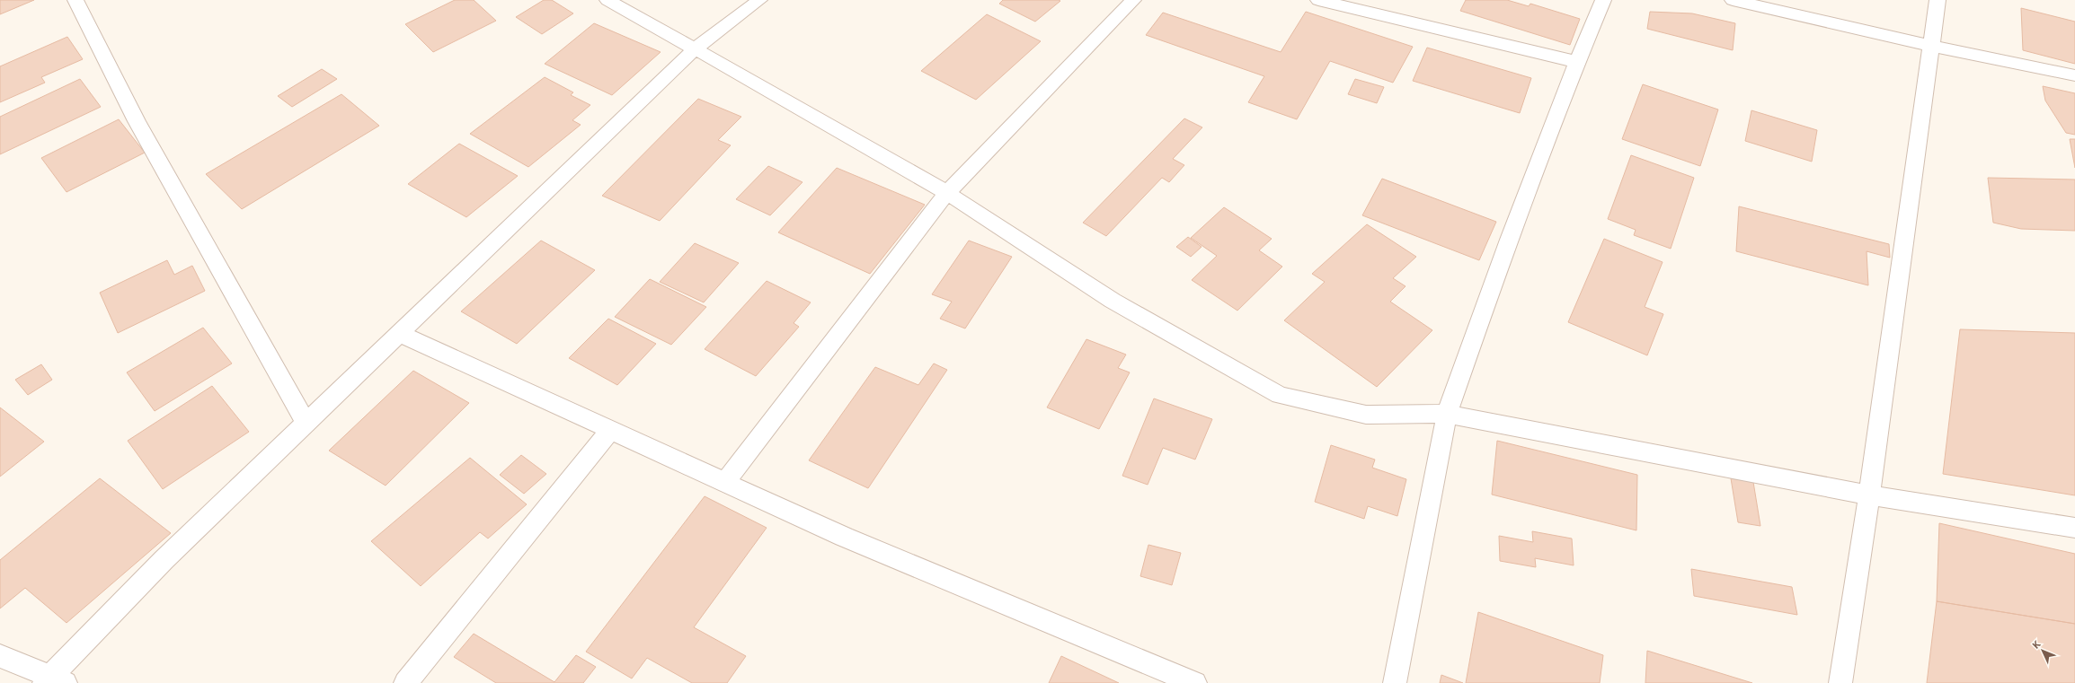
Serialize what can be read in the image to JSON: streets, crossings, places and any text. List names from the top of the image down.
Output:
{
  "north": "top left"
}
